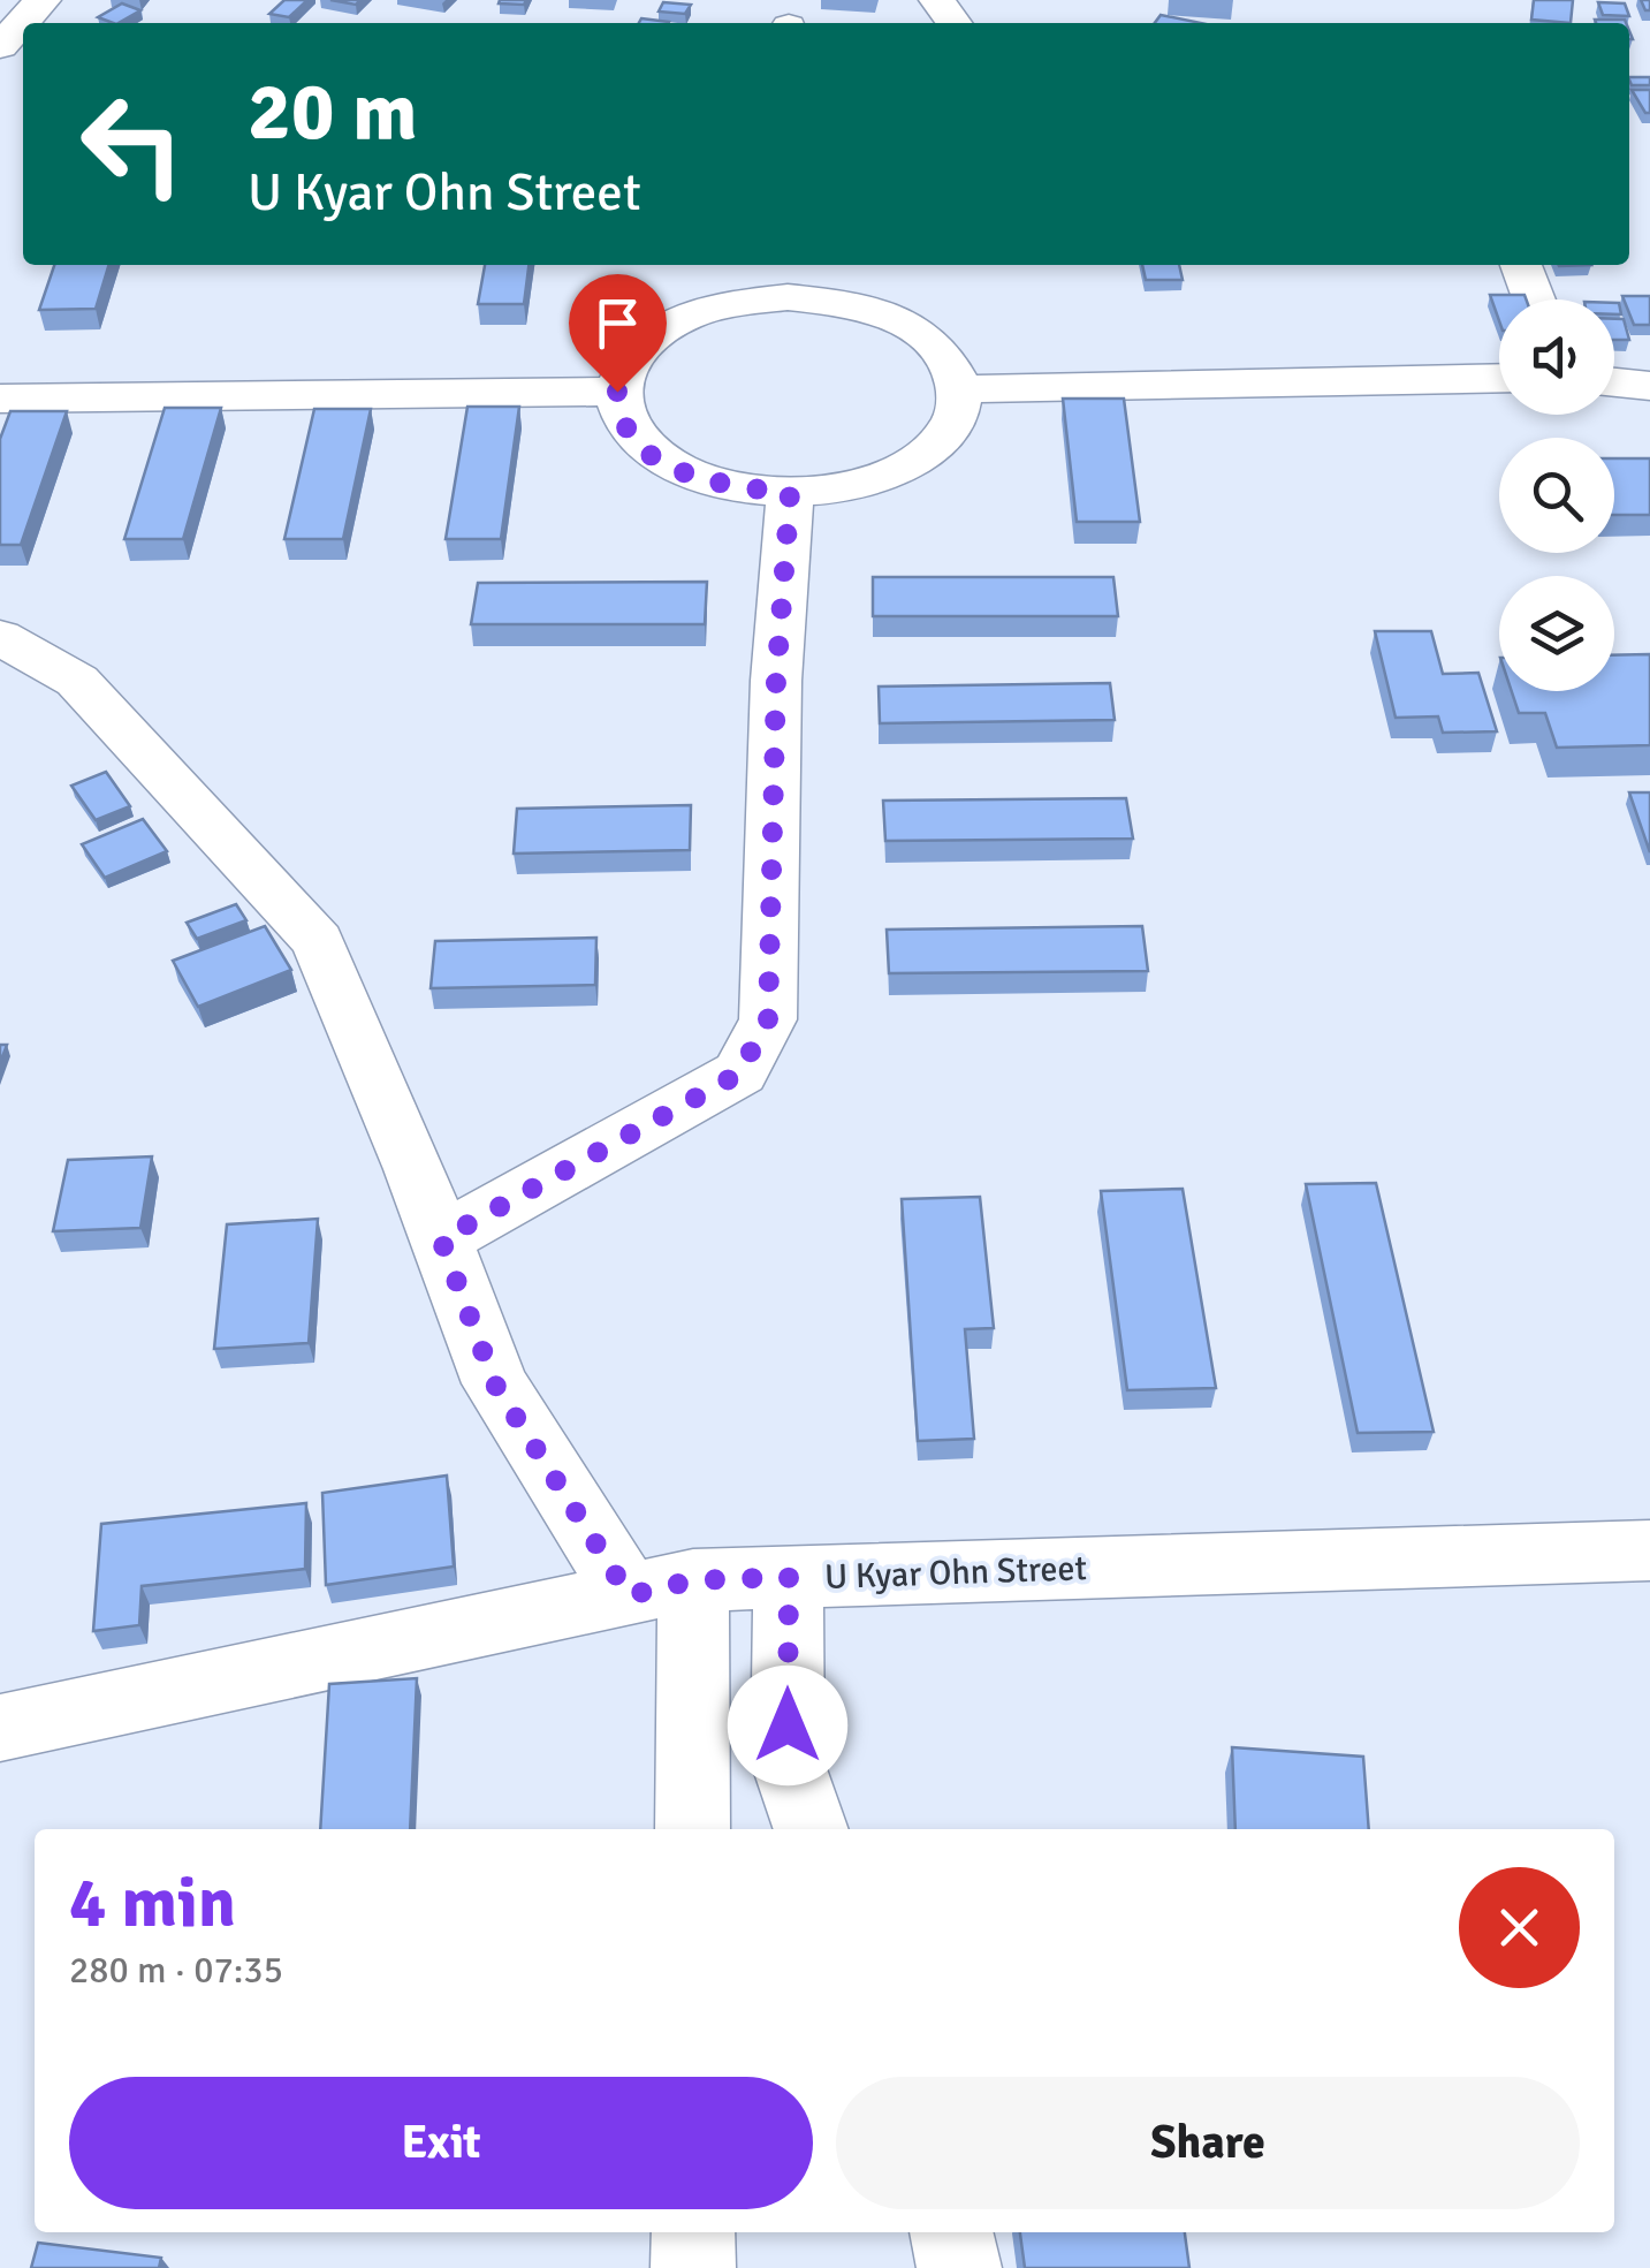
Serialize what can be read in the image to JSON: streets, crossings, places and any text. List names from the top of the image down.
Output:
{
  "streets": {
    "street": ["U Kyar Ohn Street"]
  },
  "page": {
    "turn": ["20 m", "U Kyar Ohn Street"],
    "heading": ["4 min", "280 m · 07:35"],
    "buttons": ["Exit", "Share"]
  }
}
